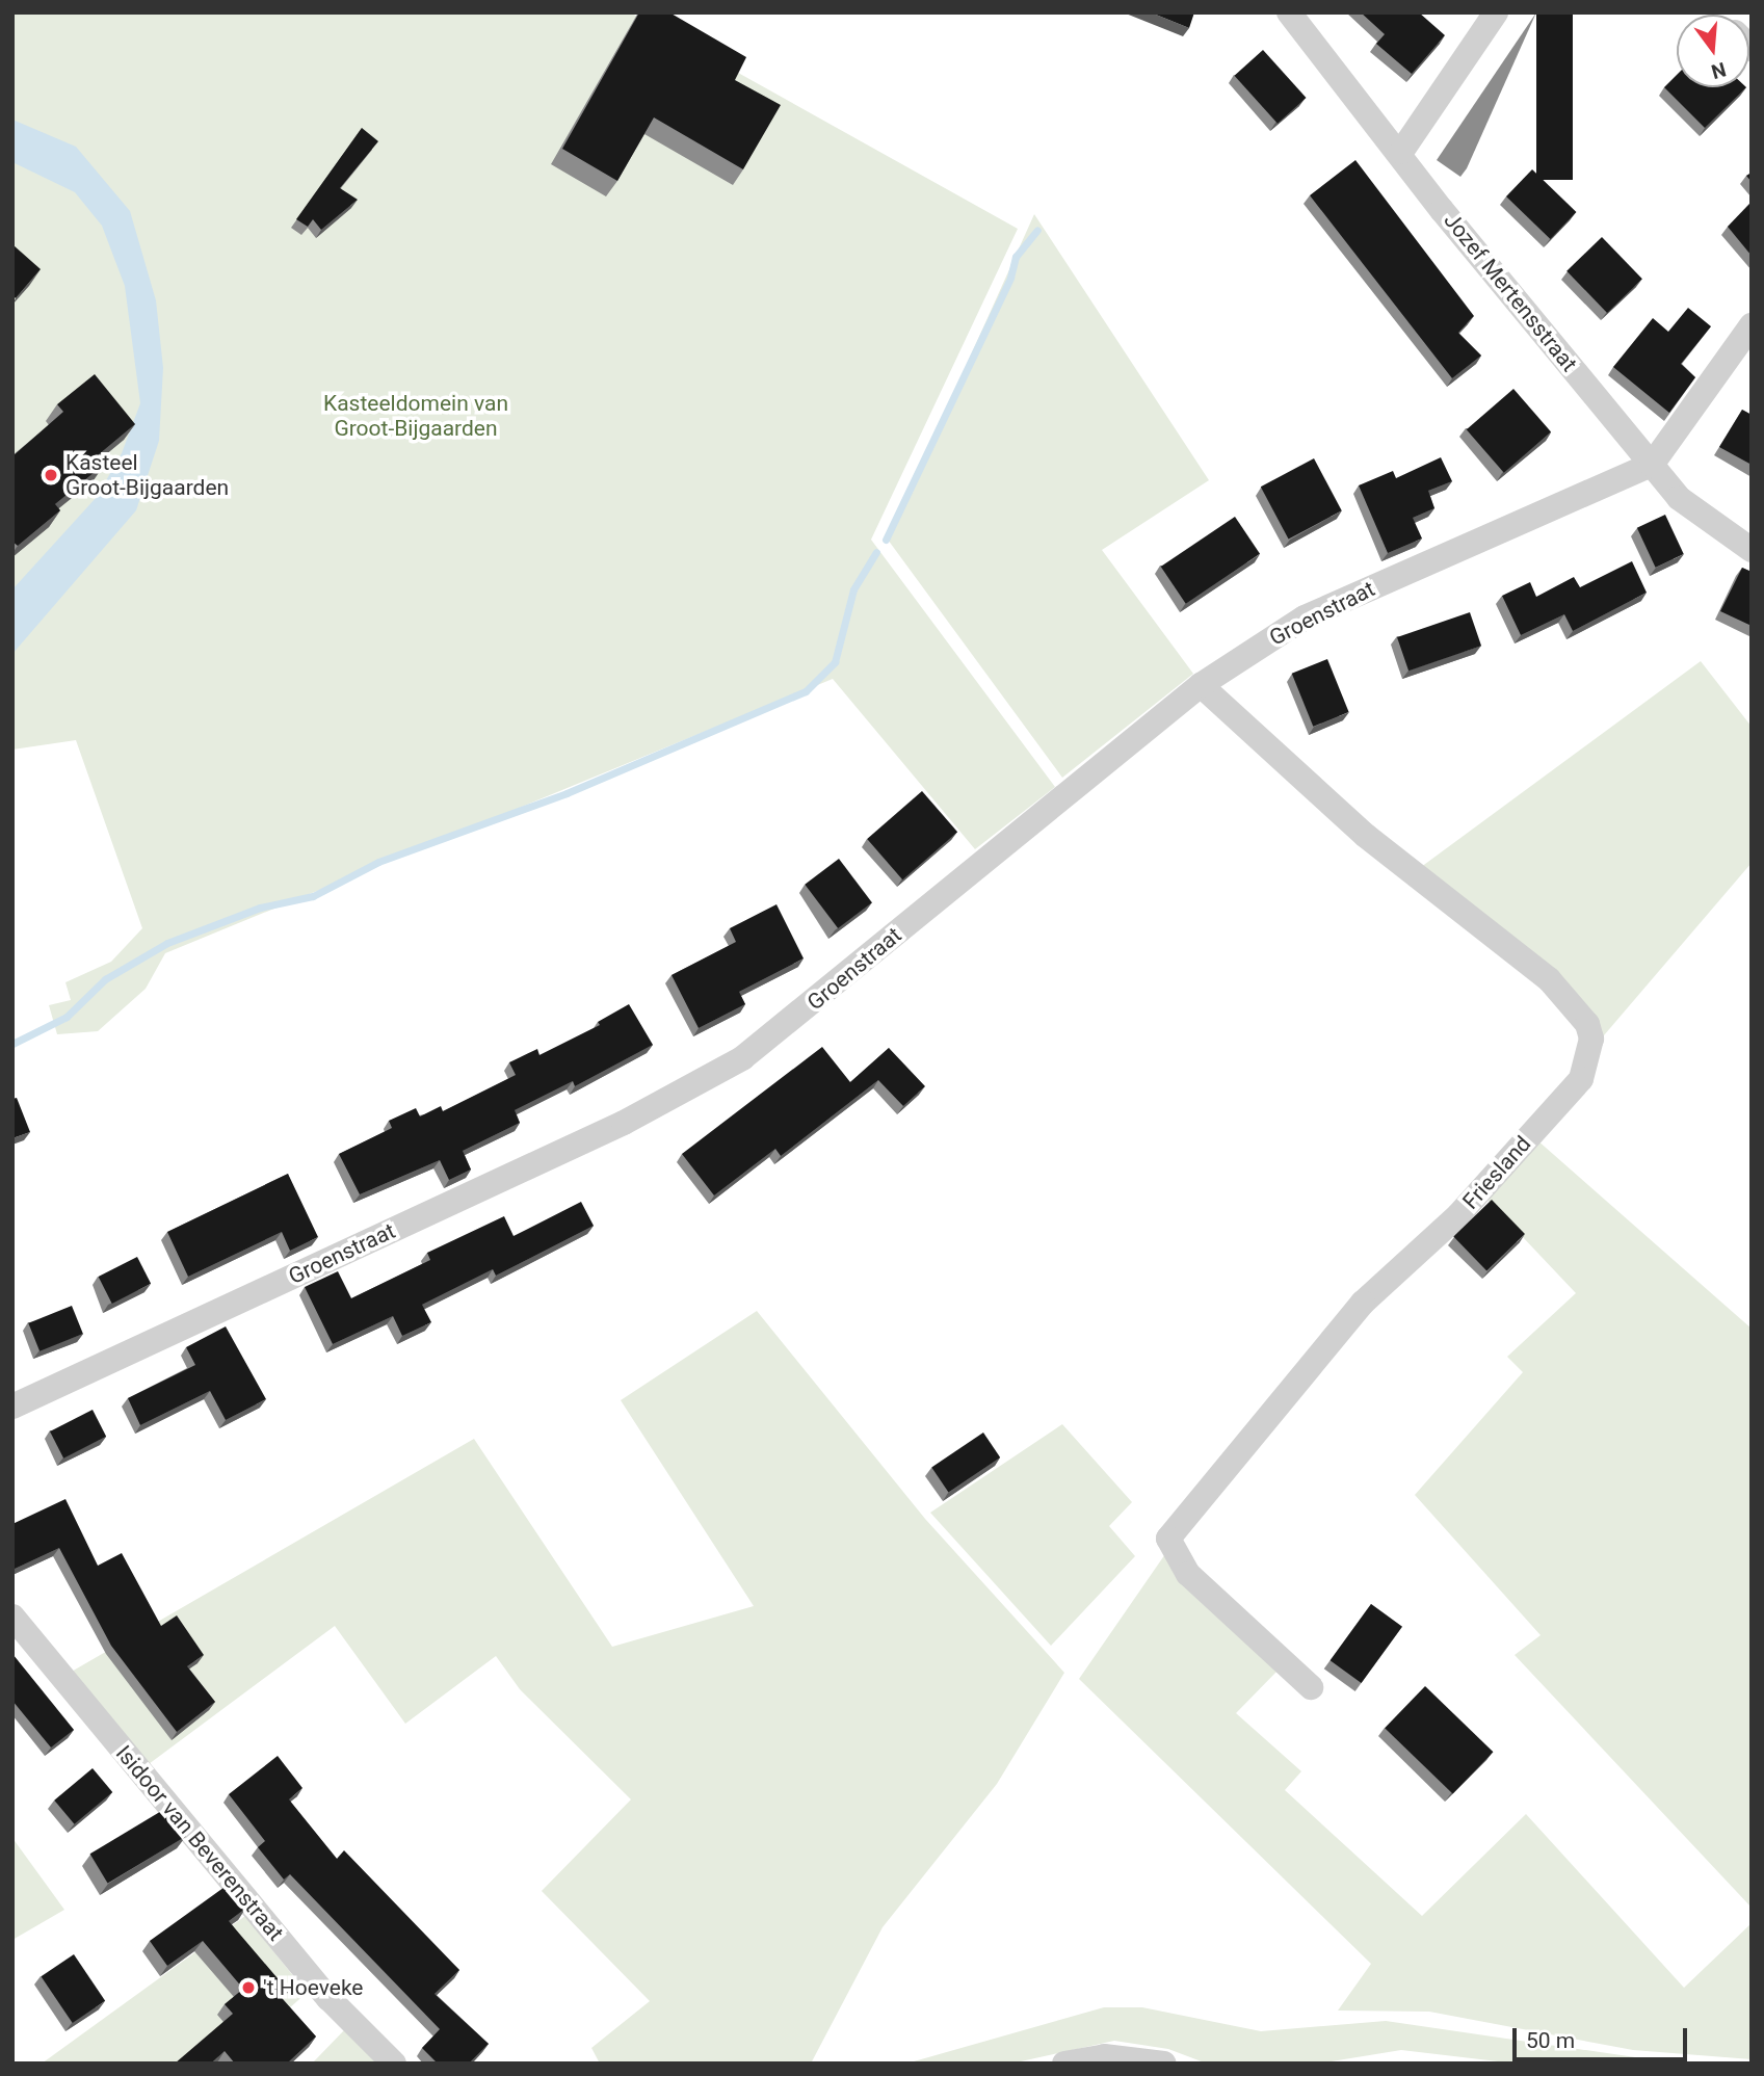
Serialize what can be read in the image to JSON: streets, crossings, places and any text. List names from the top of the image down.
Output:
{
  "streets": {
    "street": [
      "Jozef Mertensstraat",
      "Groenstraat",
      "Friesland",
      "Isidoor van Beverenstraat"
    ]
  },
  "crossings": [
    ["Jozef Mertensstraat", "Groenstraat"],
    ["Groenstraat", "Friesland"]
  ],
  "parks": ["Kasteeldomein van Groot-Bijgaarden"],
  "places": ["Kasteel Groot-Bijgaarden", "'t Hoeveke"],
  "scale_bar": "50 m",
  "north": "bottom"
}
